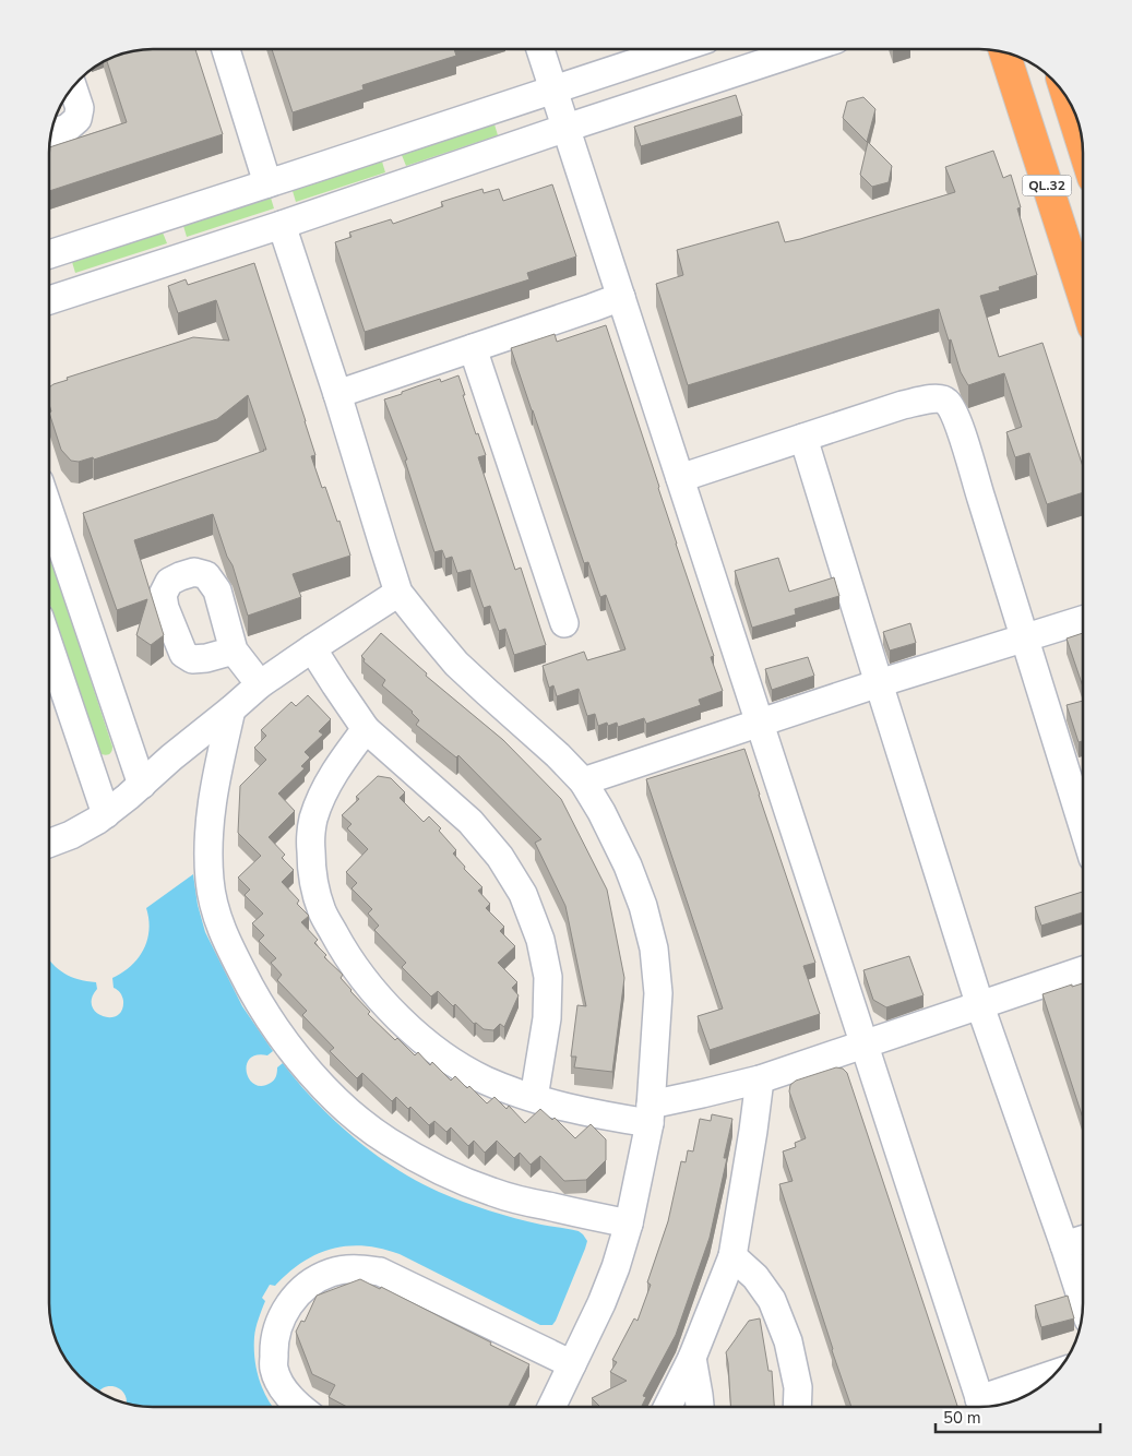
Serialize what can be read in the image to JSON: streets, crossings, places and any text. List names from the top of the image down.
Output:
{
  "streets": {
    "highway": ["QL.32"]
  },
  "scale_bar": "50 m"
}
